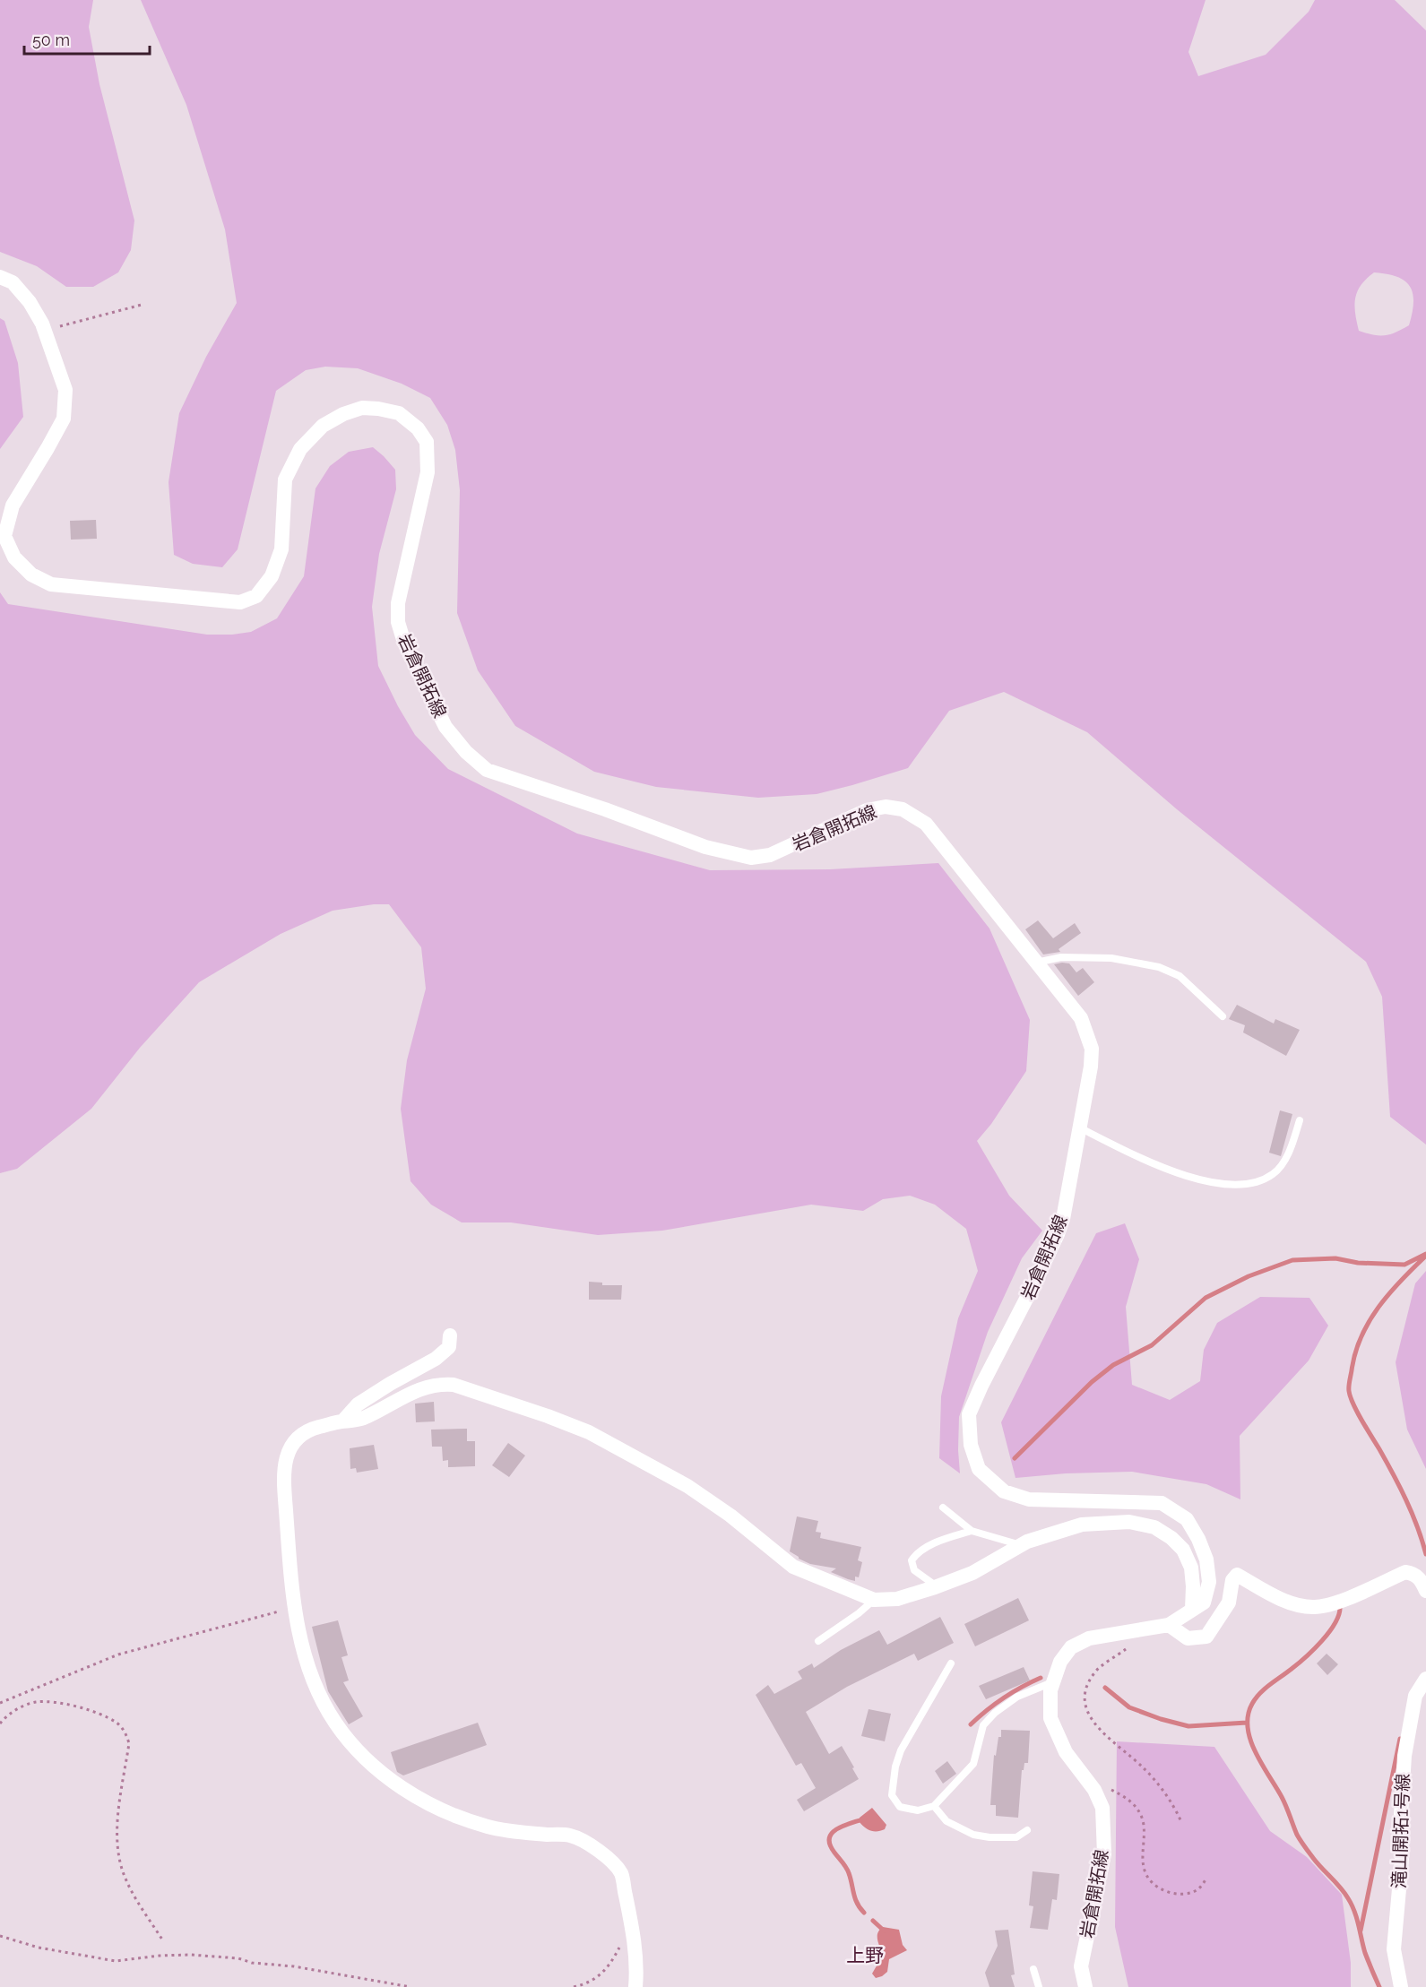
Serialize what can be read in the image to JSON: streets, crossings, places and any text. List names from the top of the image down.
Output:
{
  "streets": {
    "street": ["岩倉開拓線", "滝山開拓1号線"]
  },
  "districts": ["上野"],
  "scale_bar": "50 m"
}
